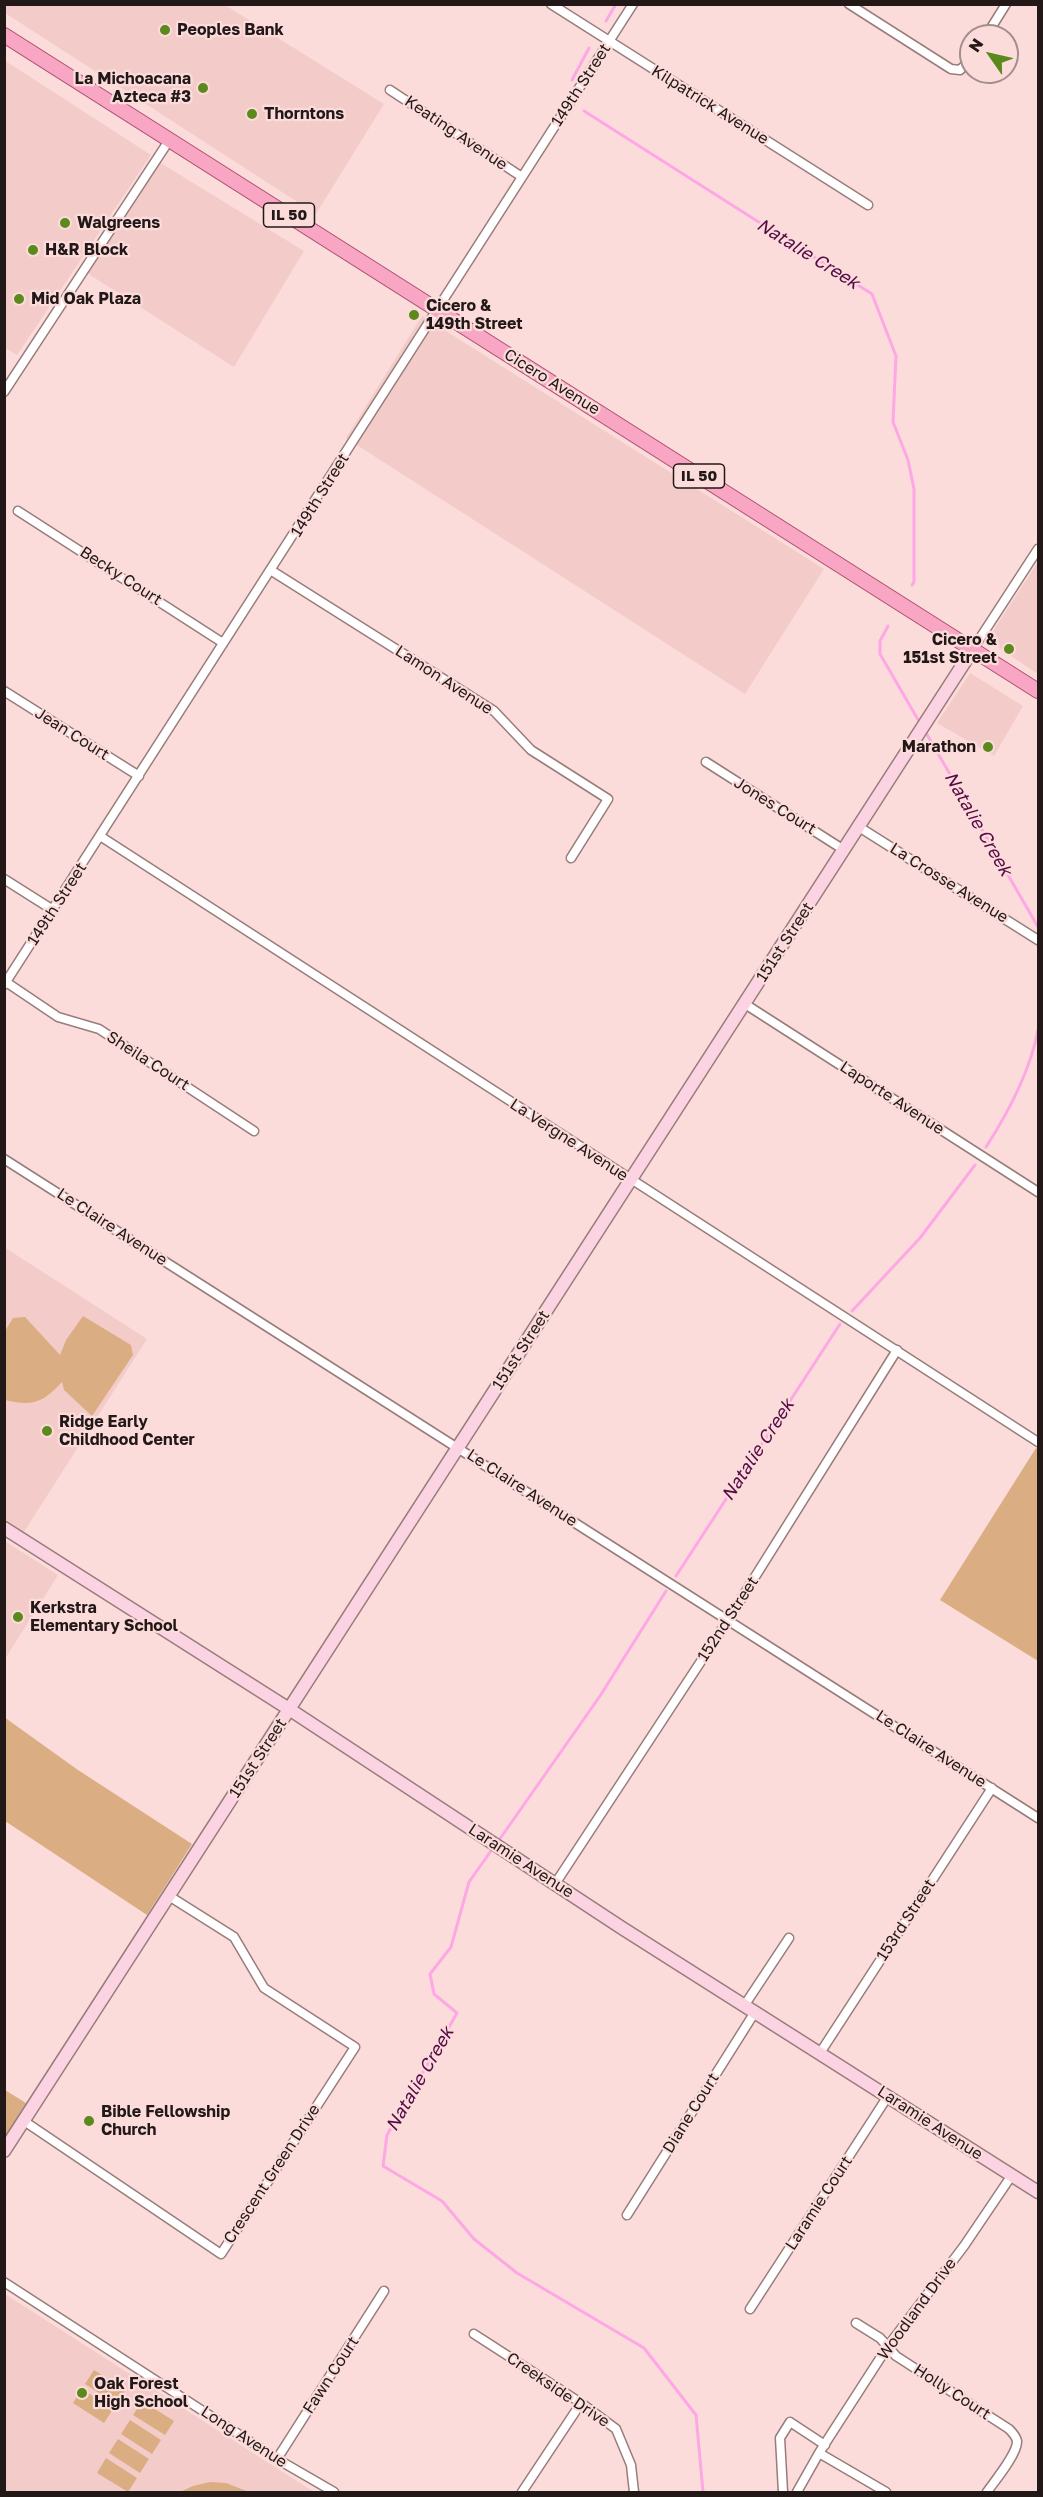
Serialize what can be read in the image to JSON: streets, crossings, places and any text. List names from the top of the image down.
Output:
{
  "streets": {
    "main road": ["IL 50", "Cicero Avenue"],
    "street": [
      "149th Street",
      "Kilpatrick Avenue",
      "Keating Avenue",
      "Becky Court",
      "Lamon Avenue",
      "Jean Court",
      "Jones Court",
      "La Crosse Avenue",
      "151st Street",
      "Sheila Court",
      "Laporte Avenue",
      "La Vergne Avenue",
      "Le Claire Avenue",
      "152nd Street",
      "Laramie Avenue",
      "153rd Street",
      "Diane Court",
      "Crescent Green Drive",
      "Laramie Court",
      "Woodland Drive",
      "Fawn Court",
      "Creekside Drive",
      "Holly Court",
      "Long Avenue"
    ]
  },
  "crossings": [
    ["149th Street", "Kilpatrick Avenue"],
    ["149th Street", "Keating Avenue"],
    ["149th Street", "Cicero Avenue"],
    ["149th Street", "Becky Court"],
    ["149th Street", "Lamon Avenue"],
    ["149th Street", "Jean Court"],
    ["149th Street", "Sheila Court"],
    ["149th Street", "La Vergne Avenue"],
    ["Cicero Avenue", "151st Street"],
    ["Jones Court", "151st Street"],
    ["La Crosse Avenue", "151st Street"],
    ["151st Street", "Laporte Avenue"],
    ["151st Street", "La Vergne Avenue"],
    ["151st Street", "Le Claire Avenue"],
    ["151st Street", "Laramie Avenue"],
    ["151st Street", "Crescent Green Drive"],
    ["La Vergne Avenue", "152nd Street"],
    ["Le Claire Avenue", "152nd Street"],
    ["Le Claire Avenue", "153rd Street"],
    ["152nd Street", "Laramie Avenue"],
    ["Laramie Avenue", "153rd Street"],
    ["Laramie Avenue", "Diane Court"],
    ["Laramie Avenue", "Laramie Court"],
    ["Laramie Avenue", "Woodland Drive"],
    ["Woodland Drive", "Holly Court"],
    ["Fawn Court", "Long Avenue"]
  ],
  "water": ["Natalie Creek"],
  "places": [
    "Peoples Bank",
    "La Michoacana Azteca #3",
    "Thorntons",
    "Walgreens",
    "H&R Block",
    "Mid Oak Plaza",
    "Cicero & 149th Street",
    "Cicero & 151st Street",
    "Marathon",
    "Ridge Early Childhood Center",
    "Kerkstra Elementary School",
    "Bible Fellowship Church",
    "Oak Forest High School"
  ],
  "north": "top left"
}
